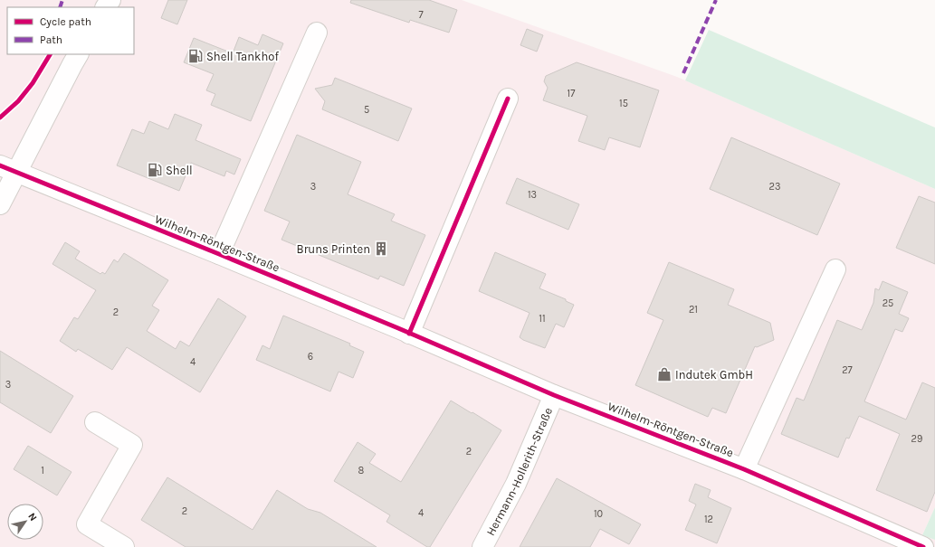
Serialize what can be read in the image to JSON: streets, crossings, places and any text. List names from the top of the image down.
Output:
{
  "streets": {
    "street": ["Wilhelm-Röntgen-Straße", "Hermann-Hollerith-Straße"]
  },
  "crossings": [
    ["Wilhelm-Röntgen-Straße", "Hermann-Hollerith-Straße"]
  ],
  "places": {
    "fuel station": ["Shell Tankhof", "Shell"],
    "building": ["Bruns Printen"],
    "shop": ["Indutek GmbH"]
  },
  "house_numbers": [
    "7",
    "17",
    "15",
    "5",
    "3",
    "23",
    "13",
    "25",
    "21",
    "2",
    "11",
    "6",
    "4",
    "27",
    "3",
    "29",
    "2",
    "1",
    "8",
    "2",
    "4",
    "10",
    "12"
  ],
  "legend": ["Cycle path", "Path"],
  "north": "top right"
}
